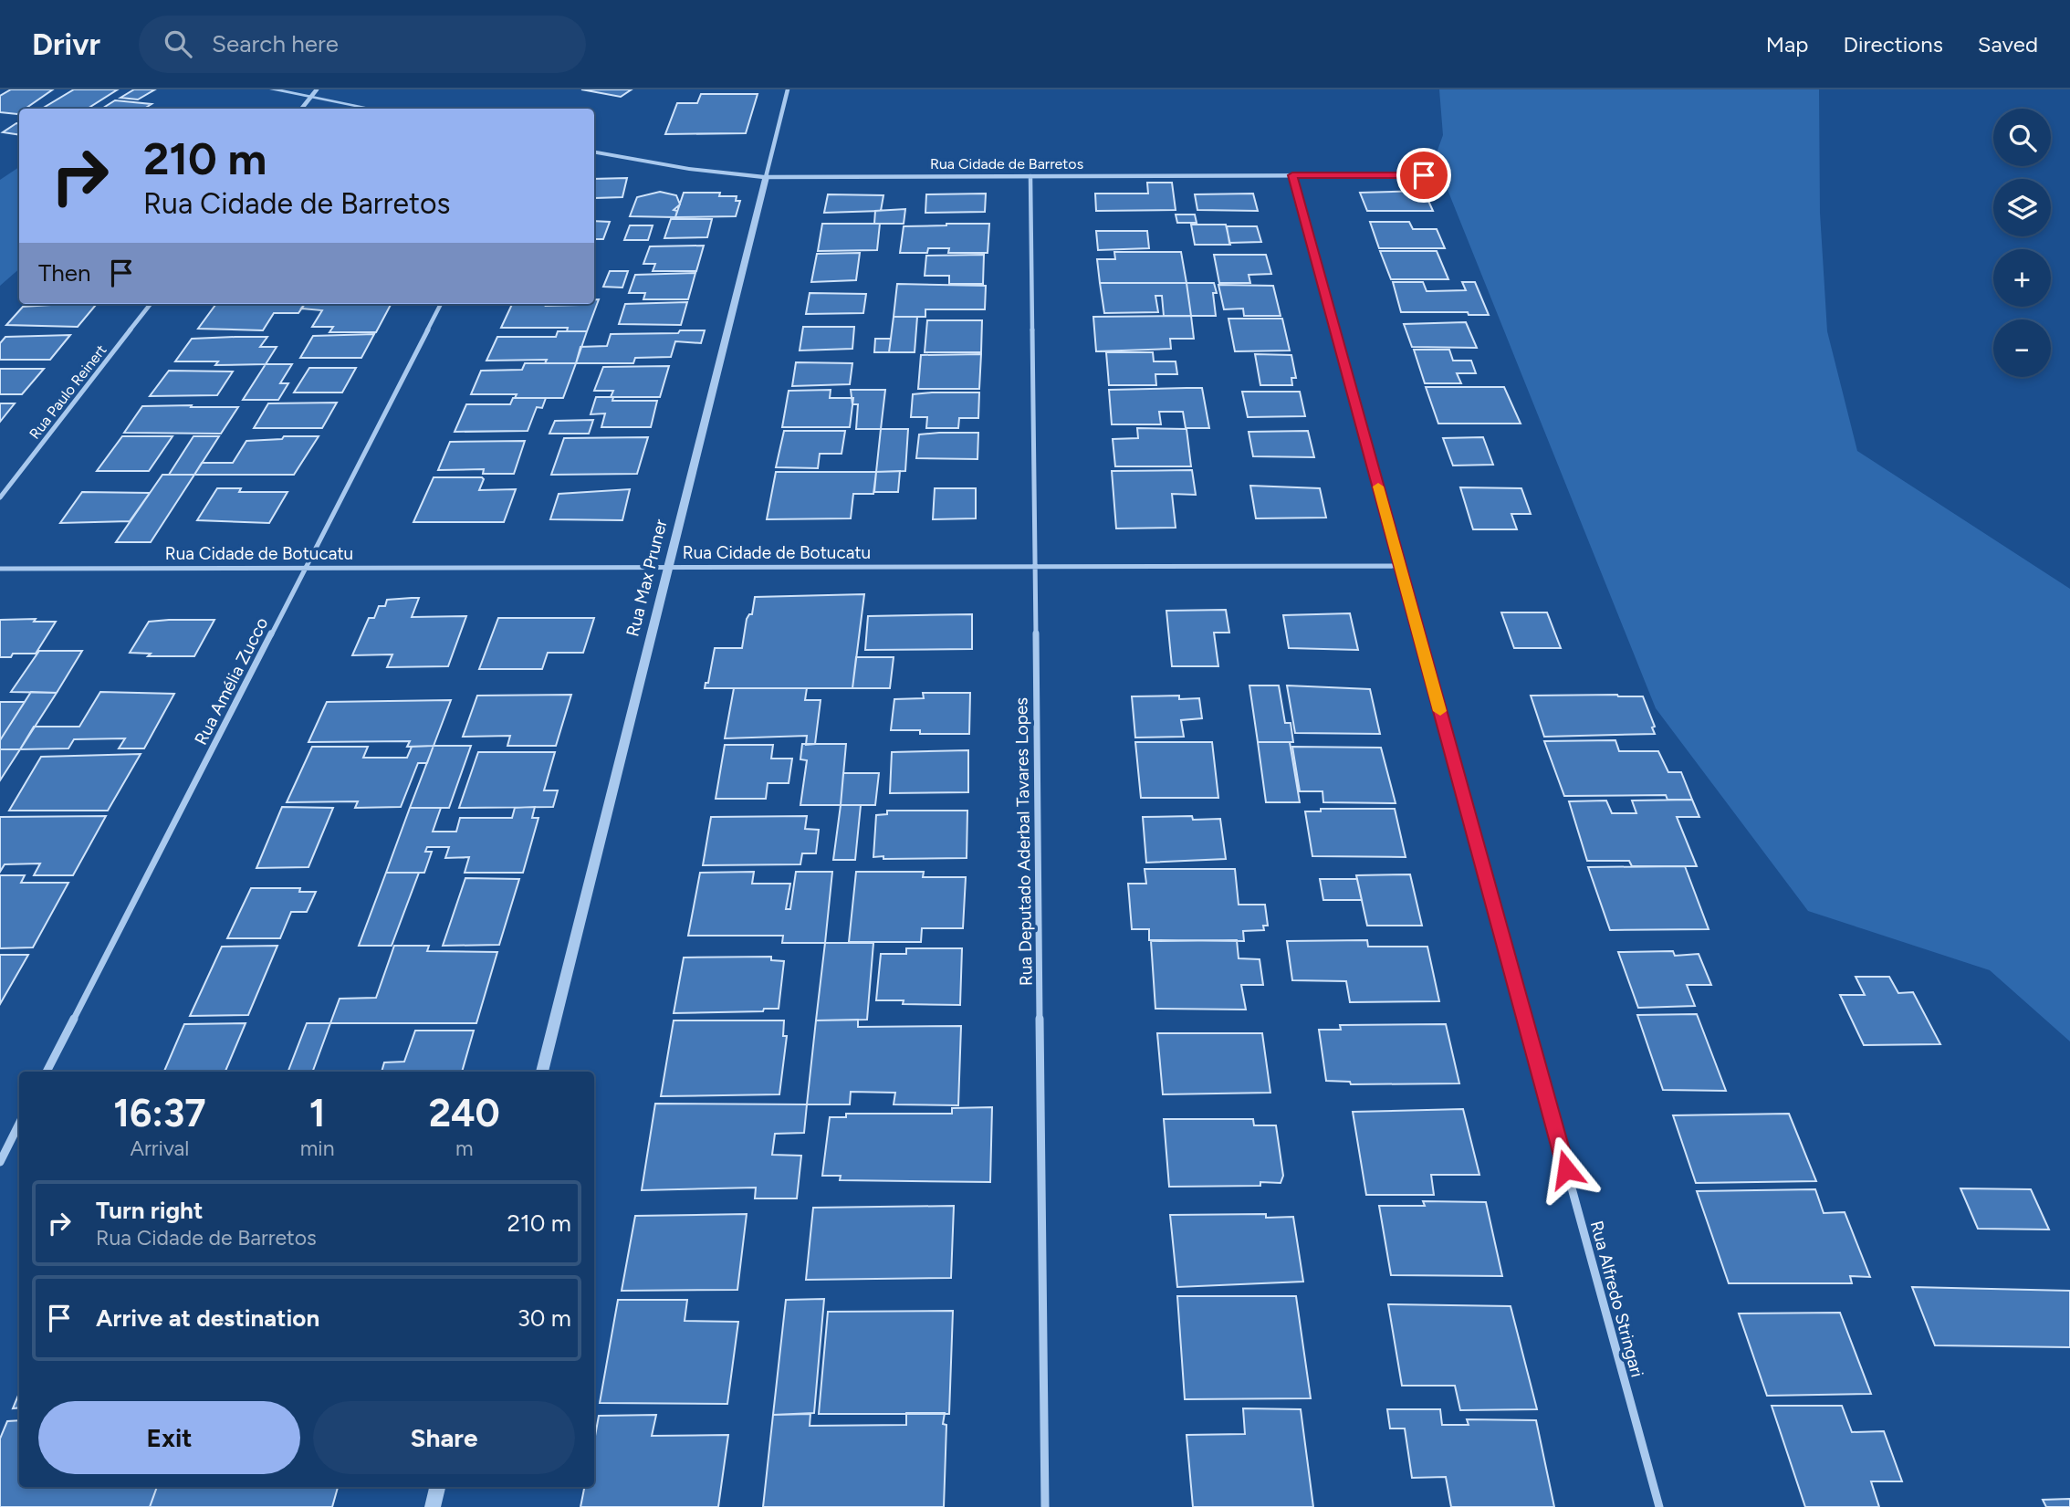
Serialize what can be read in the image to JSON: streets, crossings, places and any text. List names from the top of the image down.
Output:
{
  "streets": {
    "street": [
      "Rua Cidade de Barretos",
      "Rua Paulo Reinert",
      "Rua Cidade de Botucatu",
      "Rua Max Pruner",
      "Rua Amélia Zucco",
      "Rua Deputado Aderbal Tavares Lopes",
      "Rua Alfredo Stringari"
    ]
  },
  "crossings": [
    ["Rua Cidade de Barretos", "Rua Max Pruner"],
    ["Rua Cidade de Barretos", "Rua Deputado Aderbal Tavares Lopes"],
    ["Rua Cidade de Barretos", "Rua Alfredo Stringari"],
    ["Rua Cidade de Botucatu", "Rua Max Pruner"],
    ["Rua Cidade de Botucatu", "Rua Amélia Zucco"],
    ["Rua Cidade de Botucatu", "Rua Deputado Aderbal Tavares Lopes"],
    ["Rua Cidade de Botucatu", "Rua Alfredo Stringari"]
  ],
  "page": {
    "header": "Drivr",
    "search": "Search here",
    "nav": ["Map", "Directions", "Saved"],
    "map_buttons": ["+", "−"],
    "turn": ["210 m", "Rua Cidade de Barretos"],
    "then": "Then",
    "eta": [
      "16:37",
      "Arrival",
      "1",
      "min",
      "240",
      "m"
    ],
    "list": [
      {
        "name": "Turn right",
        "note": "Rua Cidade de Barretos",
        "value": "210 m"
      },
      {
        "name": "Arrive at destination",
        "value": "30 m"
      }
    ],
    "buttons": ["Exit", "Share"]
  }
}
